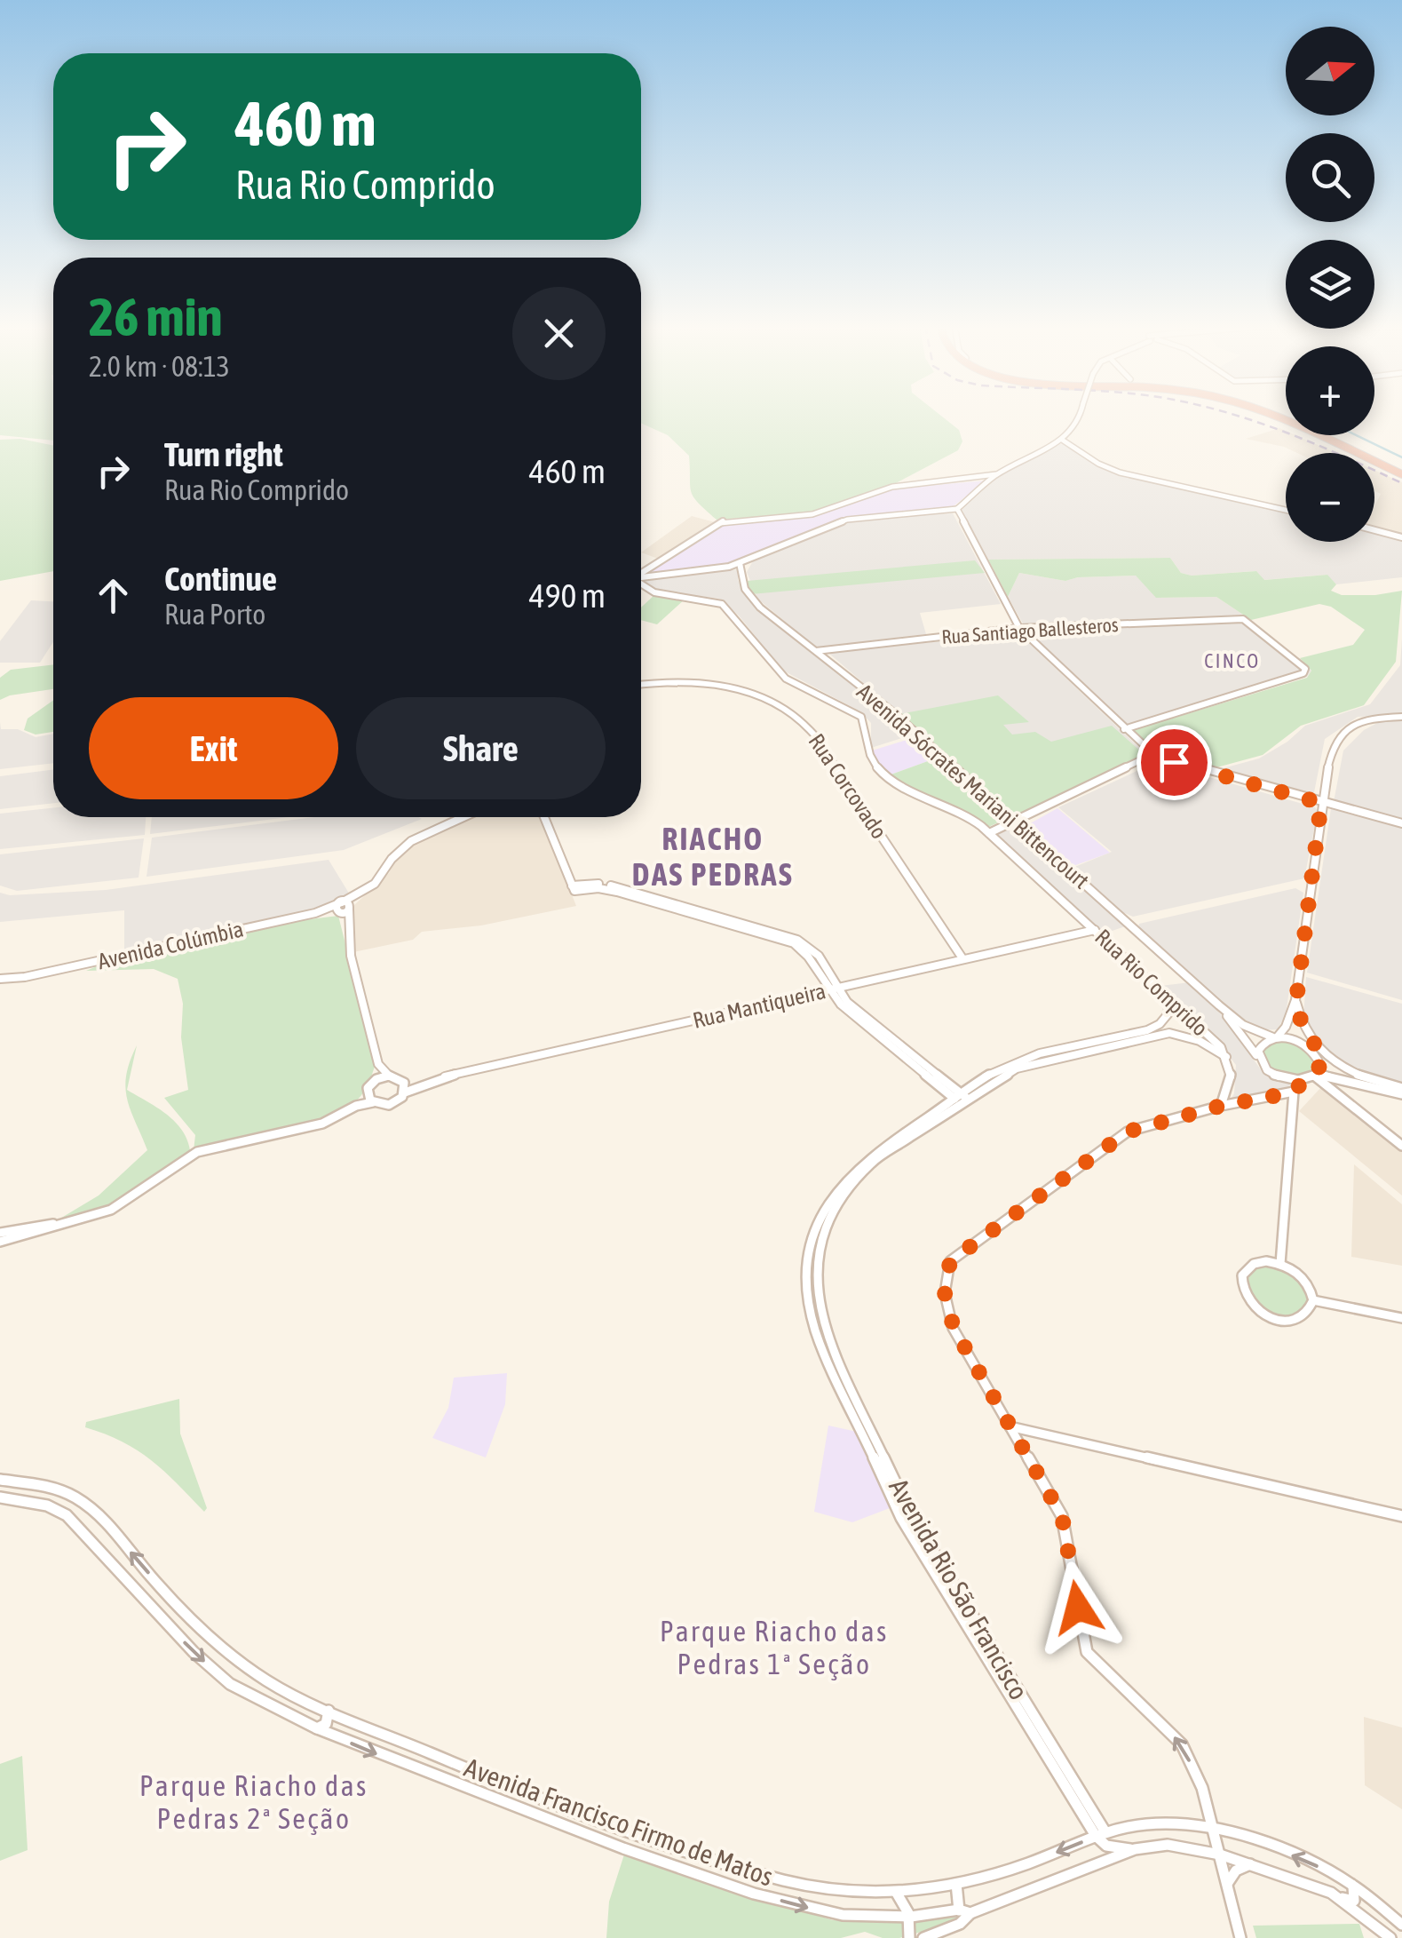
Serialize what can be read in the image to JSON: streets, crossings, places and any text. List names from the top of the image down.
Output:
{
  "streets": {
    "street": [
      "Rua Santiago Ballesteros",
      "Rua Corcovado",
      "Avenida Sócrates Mariani Bittencourt",
      "Avenida Colúmbia",
      "Rua Rio Comprido",
      "Rua Mantiqueira",
      "Avenida Rio São Francisco",
      "Avenida Francisco Firmo de Matos"
    ]
  },
  "crossings": [
    ["Rua Santiago Ballesteros", "Avenida Sócrates Mariani Bittencourt"],
    ["Rua Corcovado", "Rua Mantiqueira"],
    ["Rua Rio Comprido", "Rua Mantiqueira"],
    ["Rua Rio Comprido", "Avenida Rio São Francisco"],
    ["Avenida Rio São Francisco", "Avenida Francisco Firmo de Matos"]
  ],
  "districts": [
    "CINCO",
    "RIACHO DAS PEDRAS",
    "Parque Riacho das Pedras 1ª Seção",
    "Parque Riacho das Pedras 2ª Seção"
  ],
  "north": "right",
  "page": {
    "map_buttons": ["+", "−"],
    "turn": ["460 m", "Rua Rio Comprido"],
    "heading": ["26 min", "2.0 km · 08:13"],
    "list": [
      {
        "name": "Turn right",
        "note": "Rua Rio Comprido",
        "value": "460 m"
      },
      {
        "name": "Continue",
        "note": "Rua Porto",
        "value": "490 m"
      }
    ],
    "buttons": ["Exit", "Share"]
  }
}
